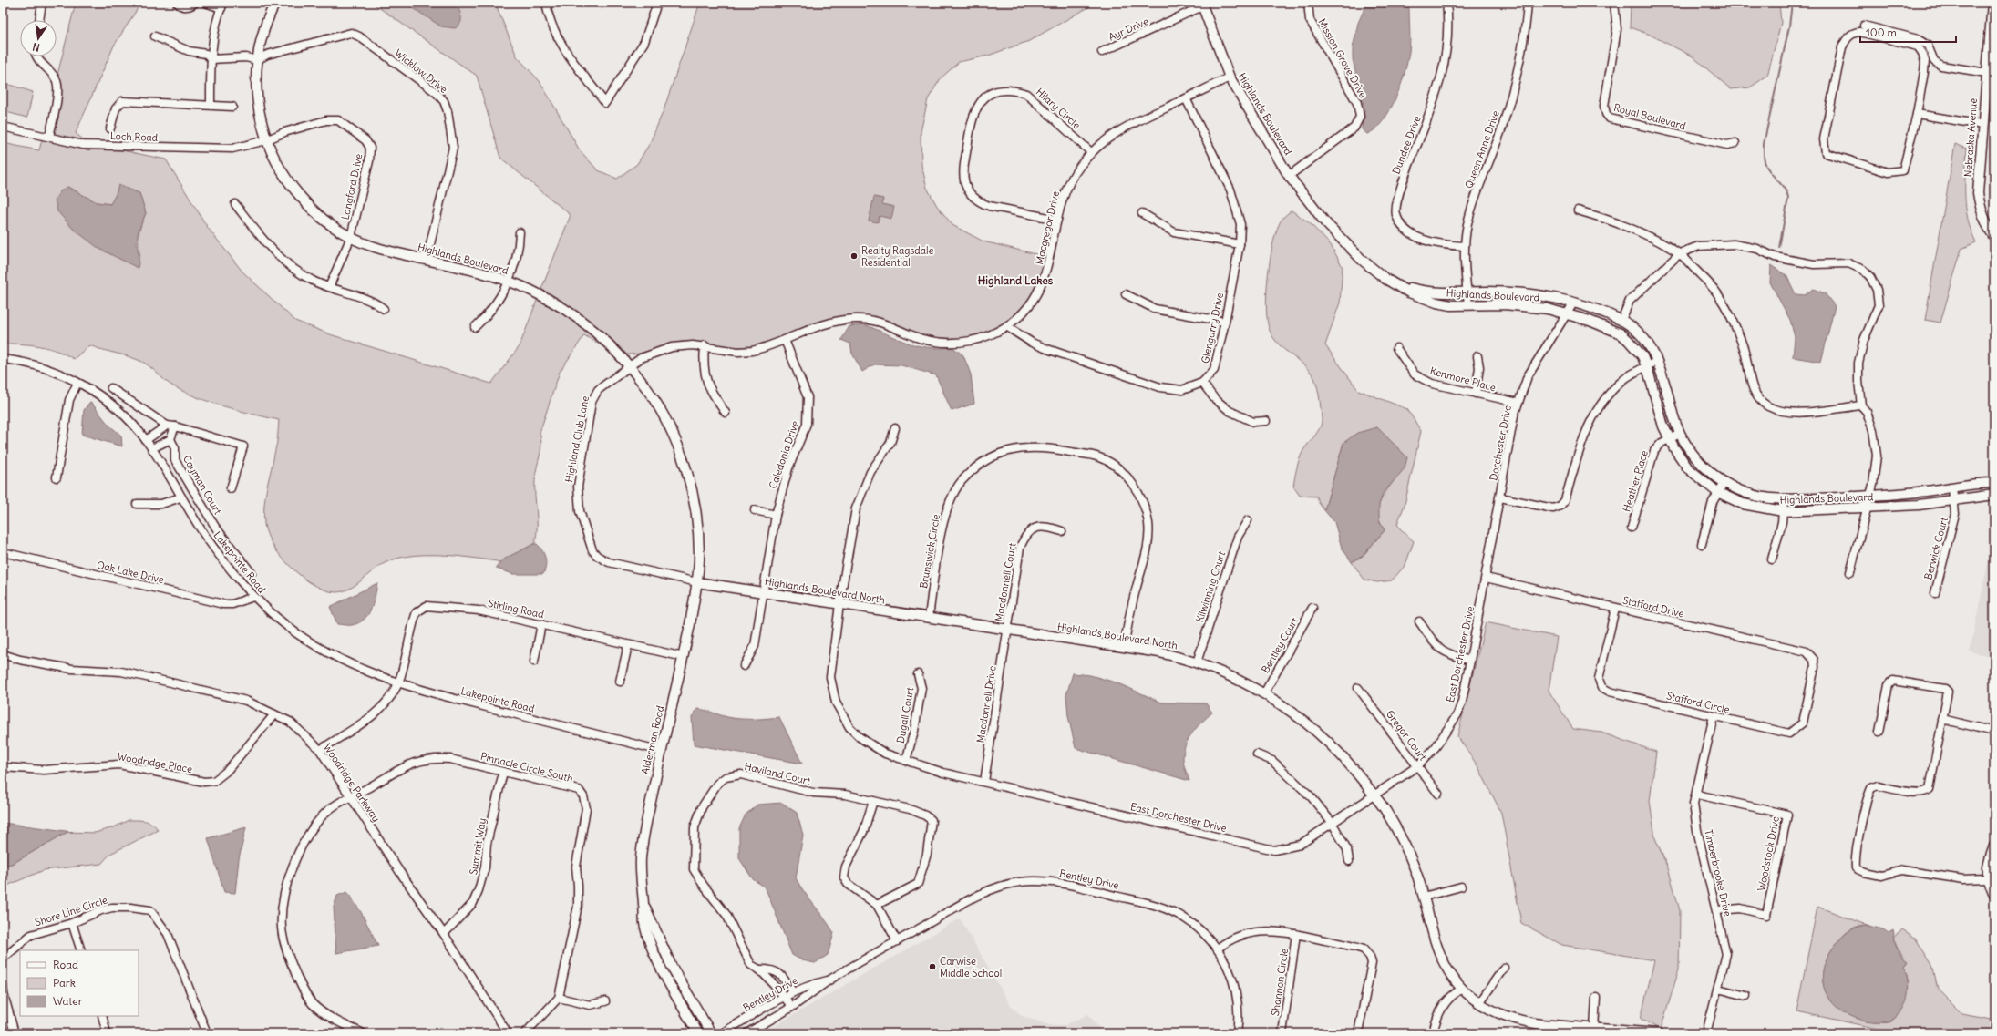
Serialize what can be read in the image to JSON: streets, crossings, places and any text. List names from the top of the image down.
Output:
{
  "streets": {
    "street": [
      "Ayr Drive",
      "Mission Grove Drive",
      "Wicklow Drive",
      "Hilary Circle",
      "Highlands Boulevard",
      "Royal Boulevard",
      "Loch Road",
      "Nebraska Avenue",
      "Dundee Drive",
      "Queen Anne Drive",
      "Longford Drive",
      "Macgregor Drive",
      "Glengarry Drive",
      "Kenmore Place",
      "Highland Club Lane",
      "Dorchester Drive",
      "Caledonia Drive",
      "Heather Place",
      "Cayman Court",
      "Berwick Court",
      "Brunswick Circle",
      "Lakepointe Road",
      "Oak Lake Drive",
      "Macdonnell Court",
      "Kilwinning Court",
      "Highlands Boulevard North",
      "Stafford Drive",
      "Stirling Road",
      "Bentley Court",
      "East Dorchester Drive",
      "Stafford Circle",
      "Macdonnell Drive",
      "Dugall Court",
      "Gregor Court",
      "Alderman Road",
      "Woodridge Place",
      "Pinnacle Circle South",
      "Haviland Court",
      "Woodridge Parkway",
      "Summit Way",
      "Woodstock Drive",
      "Timberbrooke Drive",
      "Bentley Drive",
      "Shore Line Circle",
      "Shannon Circle"
    ]
  },
  "crossings": [
    ["Ayr Drive", "Highlands Boulevard"],
    ["Mission Grove Drive", "Highlands Boulevard"],
    ["Wicklow Drive", "Highlands Boulevard"],
    ["Hilary Circle", "Macgregor Drive"],
    ["Highlands Boulevard", "Loch Road"],
    ["Highlands Boulevard", "Queen Anne Drive"],
    ["Highlands Boulevard", "Longford Drive"],
    ["Highlands Boulevard", "Macgregor Drive"],
    ["Highlands Boulevard", "Highland Club Lane"],
    ["Highlands Boulevard", "Dorchester Drive"],
    ["Highlands Boulevard", "Heather Place"],
    ["Highlands Boulevard", "Berwick Court"],
    ["Highlands Boulevard", "Highlands Boulevard North"],
    ["Highlands Boulevard", "Alderman Road"],
    ["Loch Road", "Longford Drive"],
    ["Dundee Drive", "Queen Anne Drive"],
    ["Macgregor Drive", "Glengarry Drive"],
    ["Macgregor Drive", "Highland Club Lane"],
    ["Macgregor Drive", "Caledonia Drive"],
    ["Kenmore Place", "Dorchester Drive"],
    ["Highland Club Lane", "Highlands Boulevard North"],
    ["Highland Club Lane", "Alderman Road"],
    ["Dorchester Drive", "Stafford Drive"],
    ["Dorchester Drive", "East Dorchester Drive"],
    ["Caledonia Drive", "Highlands Boulevard North"],
    ["Brunswick Circle", "Highlands Boulevard North"],
    ["Lakepointe Road", "Oak Lake Drive"],
    ["Lakepointe Road", "Stirling Road"],
    ["Lakepointe Road", "Alderman Road"],
    ["Macdonnell Court", "Highlands Boulevard North"],
    ["Macdonnell Court", "Macdonnell Drive"],
    ["Kilwinning Court", "Highlands Boulevard North"],
    ["Highlands Boulevard North", "Bentley Court"],
    ["Highlands Boulevard North", "East Dorchester Drive"],
    ["Highlands Boulevard North", "Macdonnell Drive"],
    ["Highlands Boulevard North", "Alderman Road"],
    ["Stafford Drive", "East Dorchester Drive"],
    ["Stafford Drive", "Stafford Circle"],
    ["Stirling Road", "Alderman Road"],
    ["East Dorchester Drive", "Macdonnell Drive"],
    ["East Dorchester Drive", "Dugall Court"],
    ["East Dorchester Drive", "Gregor Court"],
    ["Stafford Circle", "Timberbrooke Drive"],
    ["Woodridge Place", "Woodridge Parkway"],
    ["Pinnacle Circle South", "Woodridge Parkway"],
    ["Pinnacle Circle South", "Summit Way"],
    ["Haviland Court", "Bentley Drive"],
    ["Woodridge Parkway", "Summit Way"],
    ["Woodstock Drive", "Timberbrooke Drive"]
  ],
  "districts": ["Highland Lakes"],
  "places": ["Realty Ragsdale Residential", "Carwise Middle School"],
  "legend": ["Road", "Park", "Water"],
  "scale_bar": "100 m",
  "north": "bottom"
}
